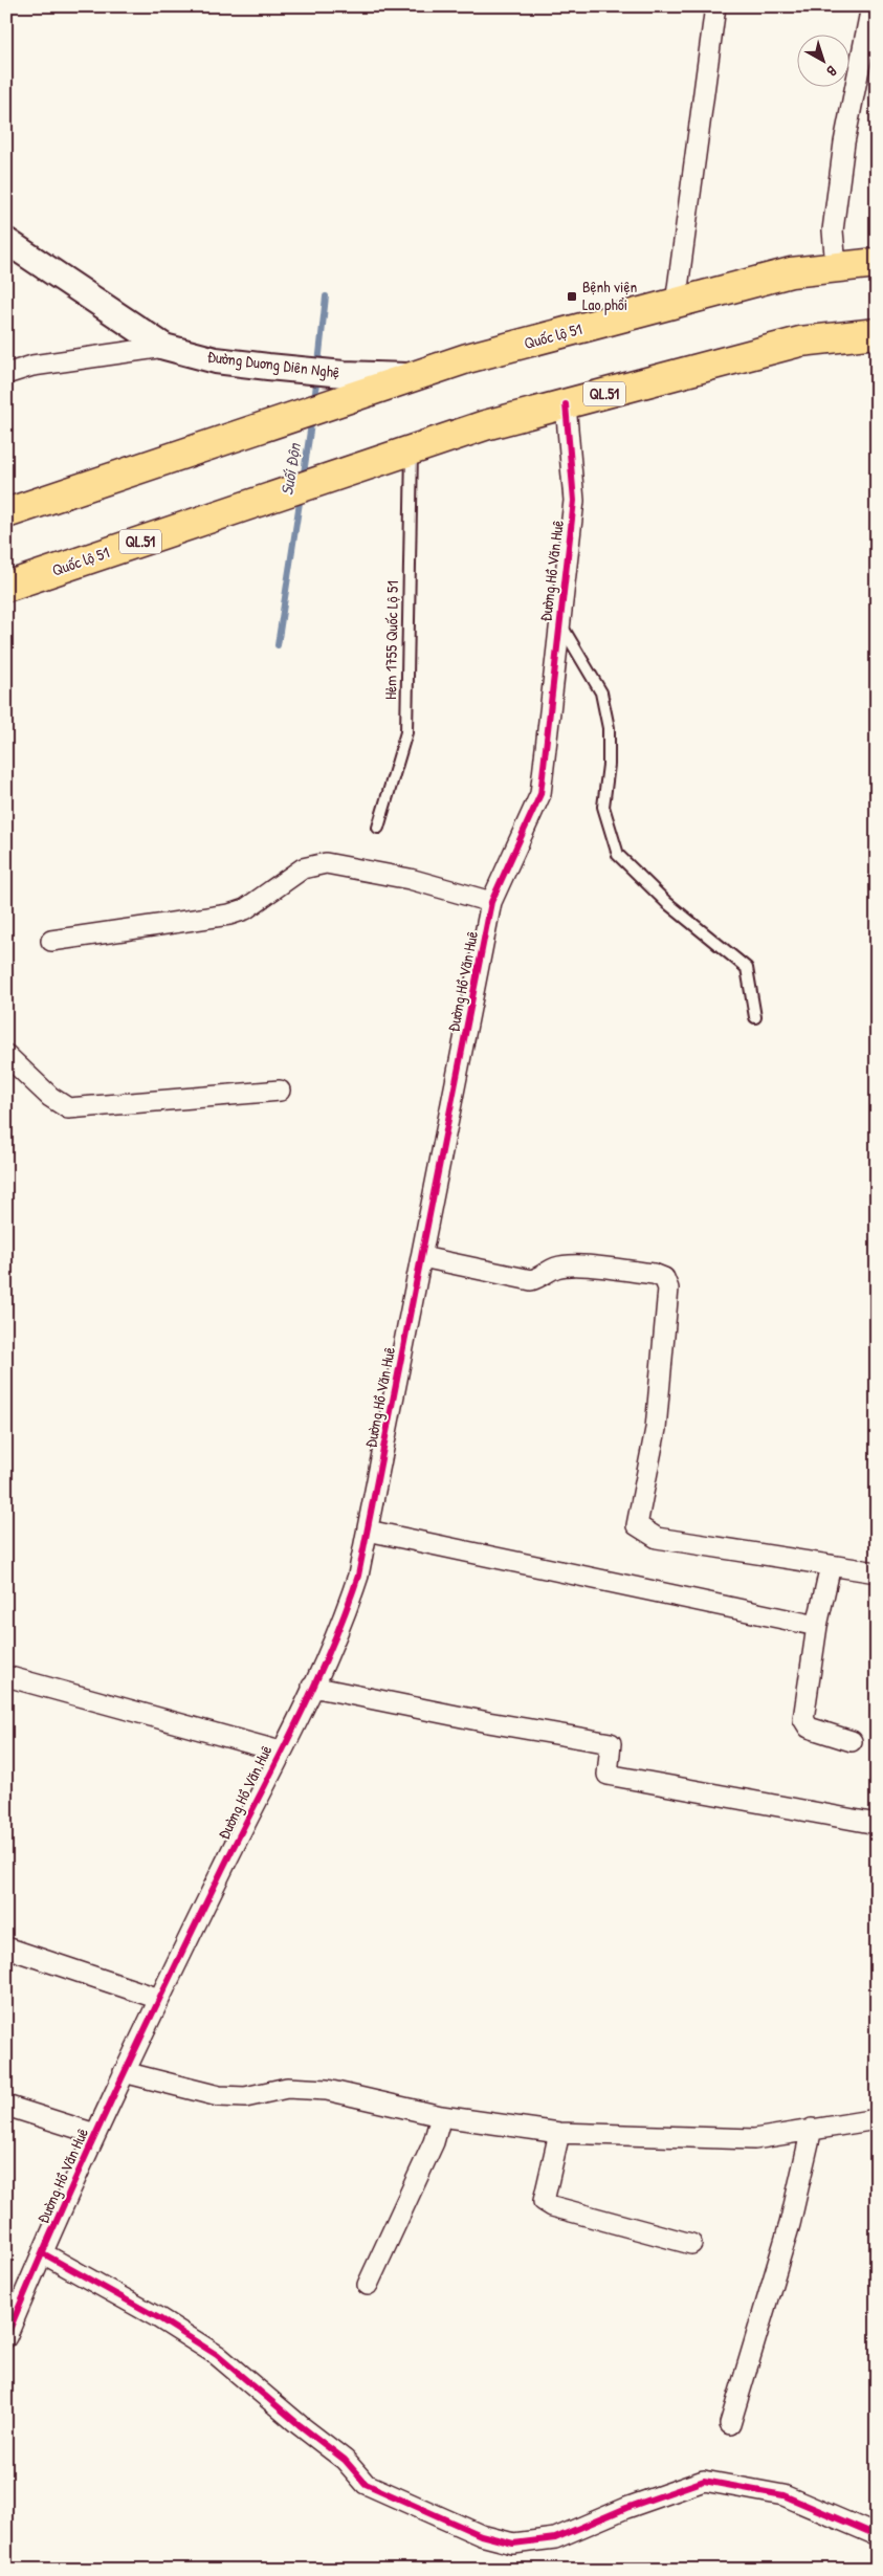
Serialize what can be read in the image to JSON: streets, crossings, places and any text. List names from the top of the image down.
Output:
{
  "streets": {
    "highway": ["Quốc lộ 51", "QL.51"],
    "street": ["Đường Duơng Diên Nghệ", "Đường Hồ Văn Huê"],
    "lane": ["Hẻm 1755 Quốc Lộ 51"]
  },
  "crossings": [
    ["Quốc lộ 51", "Đường Duơng Diên Nghệ"],
    ["Quốc lộ 51", "QL.51"],
    ["Quốc lộ 51", "Hẻm 1755 Quốc Lộ 51"],
    ["QL.51", "Đường Hồ Văn Huê"],
    ["QL.51", "Hẻm 1755 Quốc Lộ 51"]
  ],
  "water": ["Suối Độn"],
  "places": {
    "transit": ["Bệnh viện Lao phổi"]
  },
  "north": "bottom right"
}
